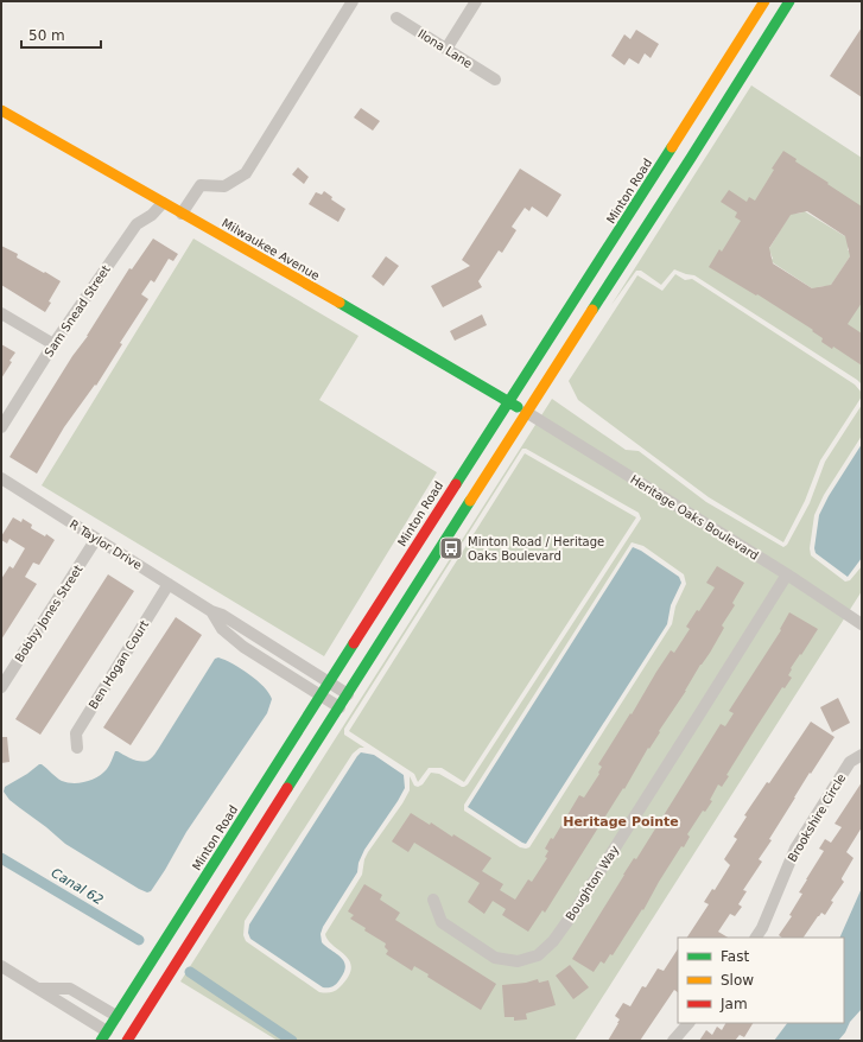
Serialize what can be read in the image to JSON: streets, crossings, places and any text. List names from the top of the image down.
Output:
{
  "streets": {
    "main road": ["Minton Road", "Milwaukee Avenue"],
    "street": [
      "Ilona Lane",
      "Sam Snead Street",
      "Heritage Oaks Boulevard",
      "R Taylor Drive",
      "Bobby Jones Street",
      "Ben Hogan Court",
      "Brookshire Circle",
      "Boughton Way"
    ]
  },
  "crossings": [
    ["Minton Road", "Milwaukee Avenue"],
    ["Minton Road", "R Taylor Drive"],
    ["Milwaukee Avenue", "Sam Snead Street"],
    ["Milwaukee Avenue", "Heritage Oaks Boulevard"],
    ["Heritage Oaks Boulevard", "Boughton Way"],
    ["R Taylor Drive", "Bobby Jones Street"],
    ["R Taylor Drive", "Ben Hogan Court"]
  ],
  "districts": ["Heritage Pointe"],
  "water": ["Canal 62"],
  "places": {
    "bus stop": ["Minton Road / Heritage Oaks Boulevard"]
  },
  "legend": ["Fast", "Slow", "Jam"],
  "scale_bar": "50 m"
}
